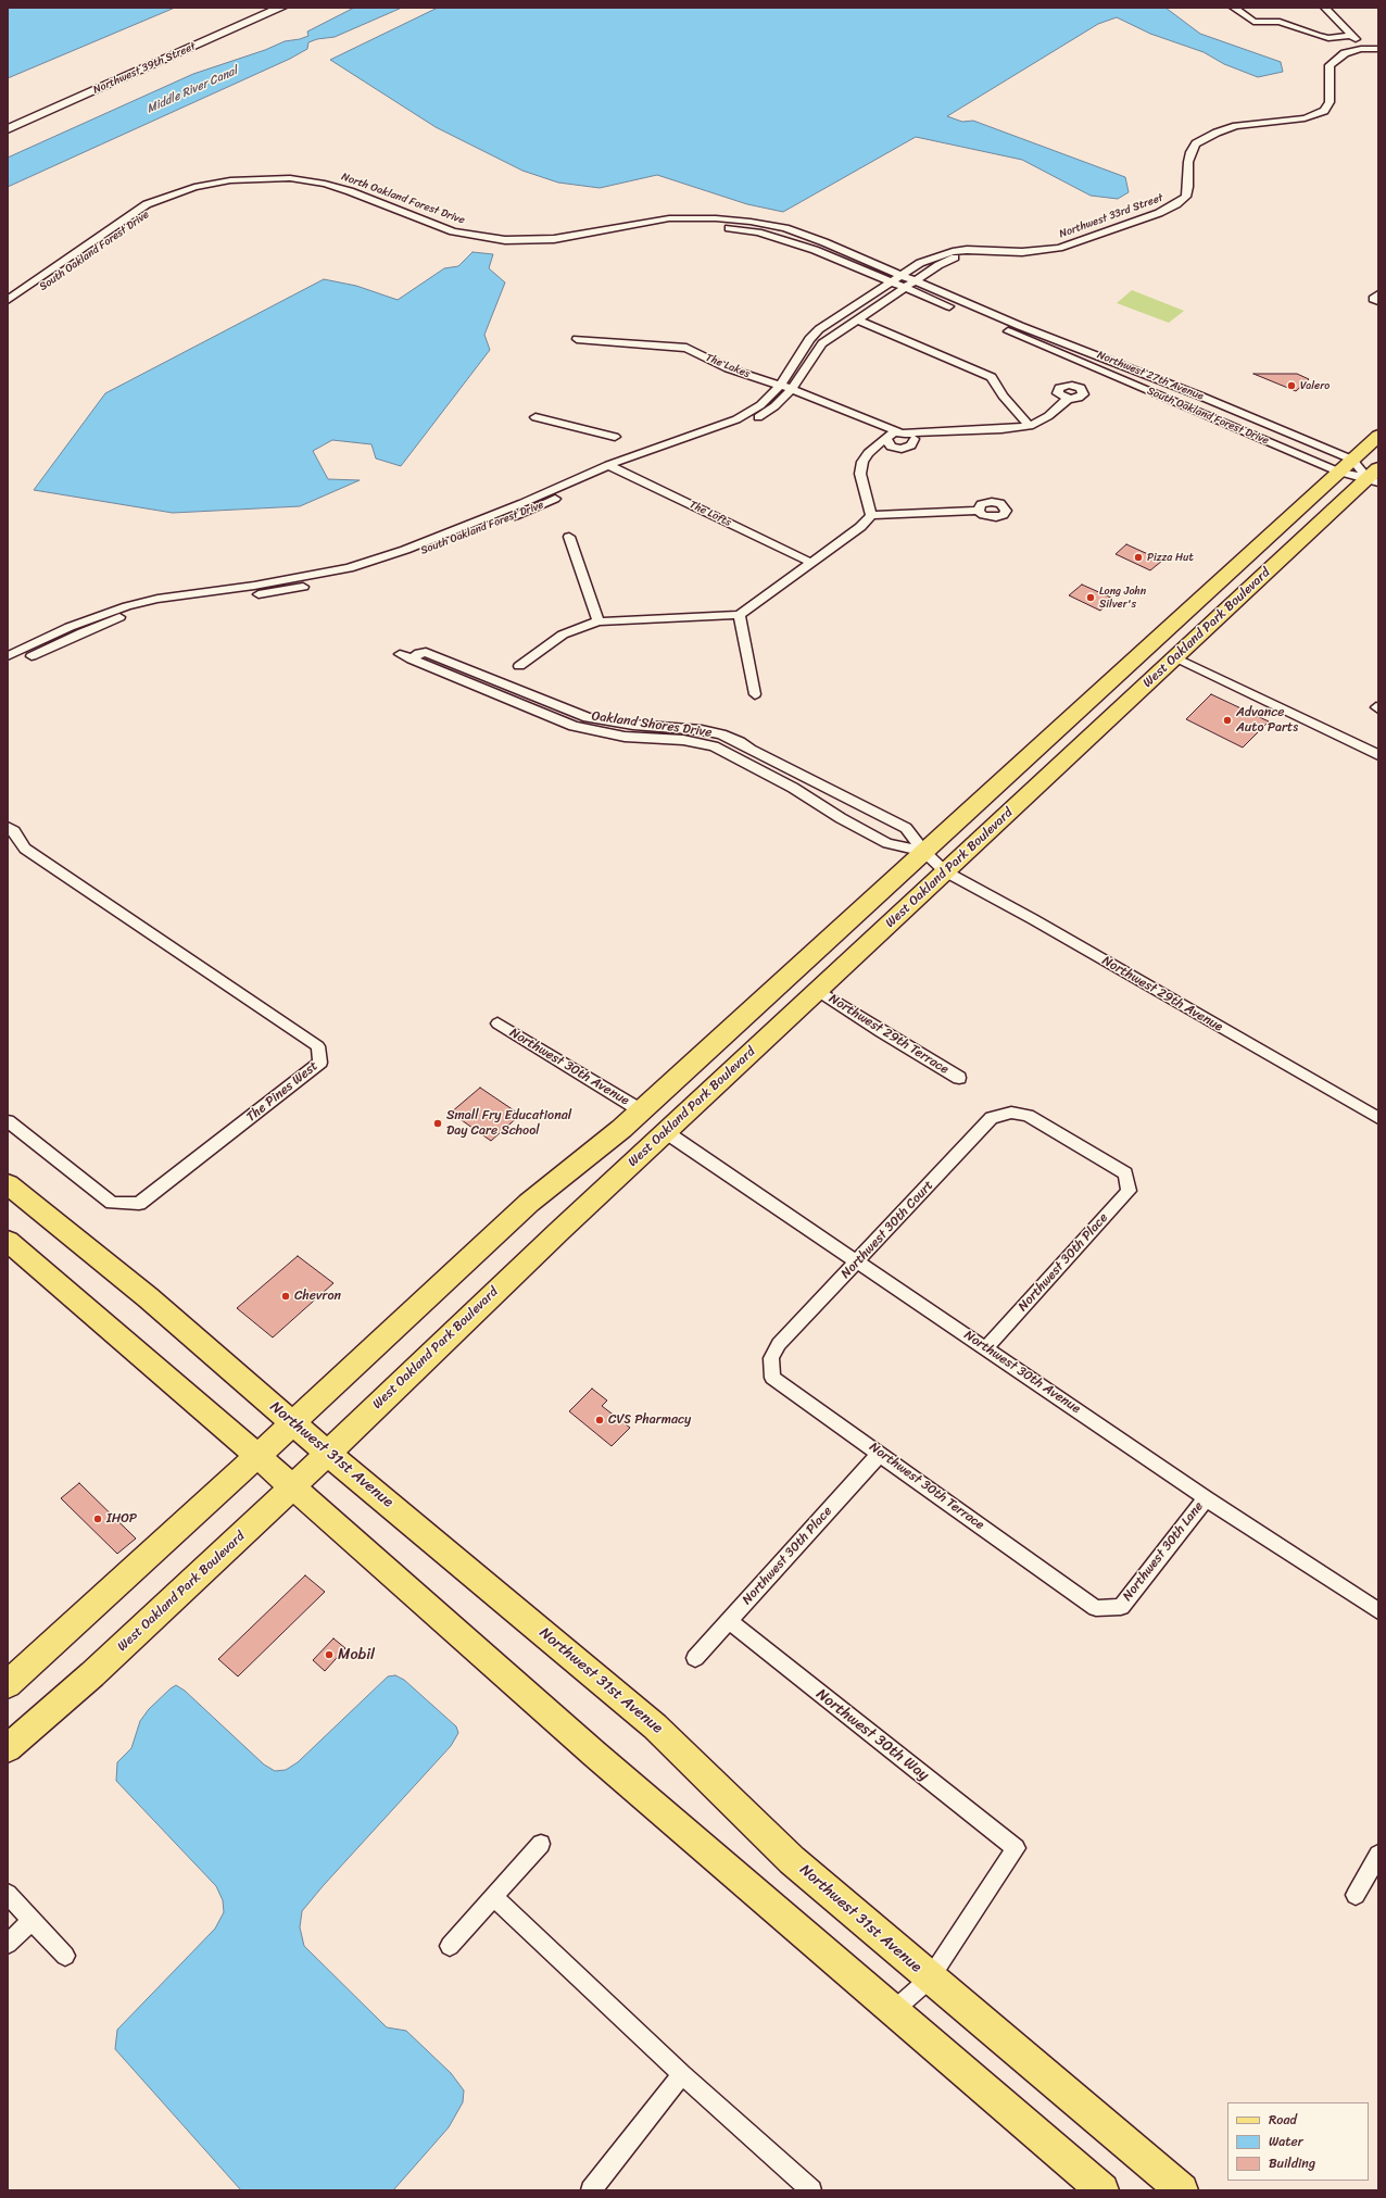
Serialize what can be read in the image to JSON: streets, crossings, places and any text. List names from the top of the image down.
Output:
{
  "streets": {
    "main road": ["West Oakland Park Boulevard", "Northwest 31st Avenue"],
    "street": [
      "Northwest 39th Street",
      "North Oakland Forest Drive",
      "Northwest 33rd Street",
      "South Oakland Forest Drive",
      "The Lakes",
      "Northwest 27th Avenue",
      "The Lofts",
      "Oakland Shores Drive",
      "Northwest 29th Avenue",
      "Northwest 29th Terrace",
      "Northwest 30th Avenue",
      "The Pines West",
      "Northwest 30th Court",
      "Northwest 30th Place",
      "Northwest 30th Terrace",
      "Northwest 30th Lane",
      "Northwest 30th Way"
    ]
  },
  "crossings": [
    ["North Oakland Forest Drive", "Northwest 33rd Street"],
    ["North Oakland Forest Drive", "South Oakland Forest Drive"],
    ["North Oakland Forest Drive", "Northwest 27th Avenue"],
    ["Northwest 33rd Street", "South Oakland Forest Drive"],
    ["Northwest 33rd Street", "Northwest 27th Avenue"],
    ["South Oakland Forest Drive", "The Lakes"],
    ["South Oakland Forest Drive", "Northwest 27th Avenue"],
    ["South Oakland Forest Drive", "The Lofts"],
    ["South Oakland Forest Drive", "West Oakland Park Boulevard"],
    ["Northwest 27th Avenue", "West Oakland Park Boulevard"],
    ["West Oakland Park Boulevard", "Oakland Shores Drive"],
    ["West Oakland Park Boulevard", "Northwest 29th Avenue"],
    ["West Oakland Park Boulevard", "Northwest 29th Terrace"],
    ["West Oakland Park Boulevard", "Northwest 30th Avenue"],
    ["West Oakland Park Boulevard", "Northwest 31st Avenue"],
    ["Oakland Shores Drive", "Northwest 29th Avenue"],
    ["Northwest 30th Avenue", "Northwest 30th Court"],
    ["Northwest 30th Avenue", "Northwest 30th Place"],
    ["Northwest 30th Avenue", "Northwest 30th Lane"],
    ["Northwest 30th Court", "Northwest 30th Place"],
    ["Northwest 30th Court", "Northwest 30th Terrace"],
    ["Northwest 30th Place", "Northwest 30th Terrace"],
    ["Northwest 30th Place", "Northwest 30th Way"],
    ["Northwest 31st Avenue", "Northwest 30th Way"],
    ["Northwest 30th Terrace", "Northwest 30th Lane"]
  ],
  "water": ["Middle River Canal"],
  "places": [
    "Valero",
    "Pizza Hut",
    "Long John Silver's",
    "Advance Auto Parts",
    "Small Fry Educational Day Care School",
    "Chevron",
    "CVS Pharmacy",
    "IHOP",
    "Mobil"
  ],
  "legend": ["Road", "Water", "Building"]
}
